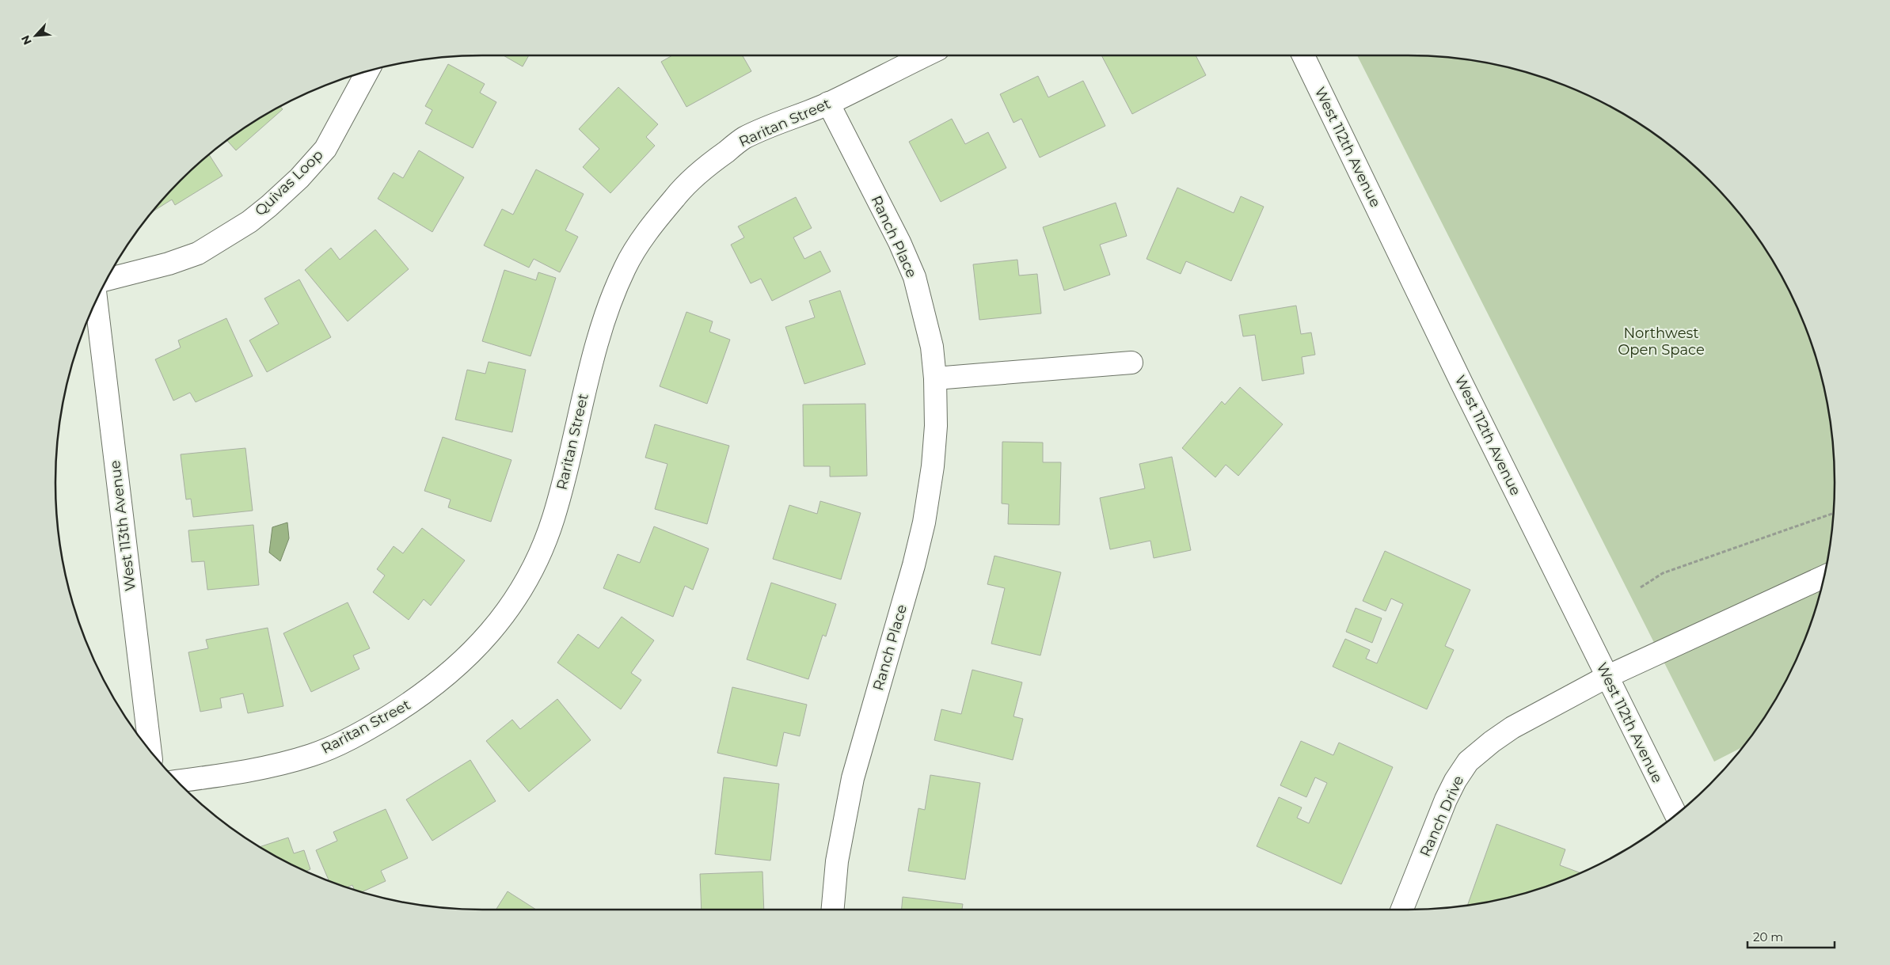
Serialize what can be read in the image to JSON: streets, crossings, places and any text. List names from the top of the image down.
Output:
{
  "streets": {
    "street": [
      "Raritan Street",
      "West 112th Avenue",
      "Quivas Loop",
      "Ranch Place",
      "West 113th Avenue",
      "Ranch Drive"
    ]
  },
  "crossings": [
    ["Raritan Street", "Ranch Place"],
    ["West 112th Avenue", "Ranch Drive"]
  ],
  "parks": ["Northwest Open Space"],
  "scale_bar": "20 m",
  "north": "bottom left"
}
